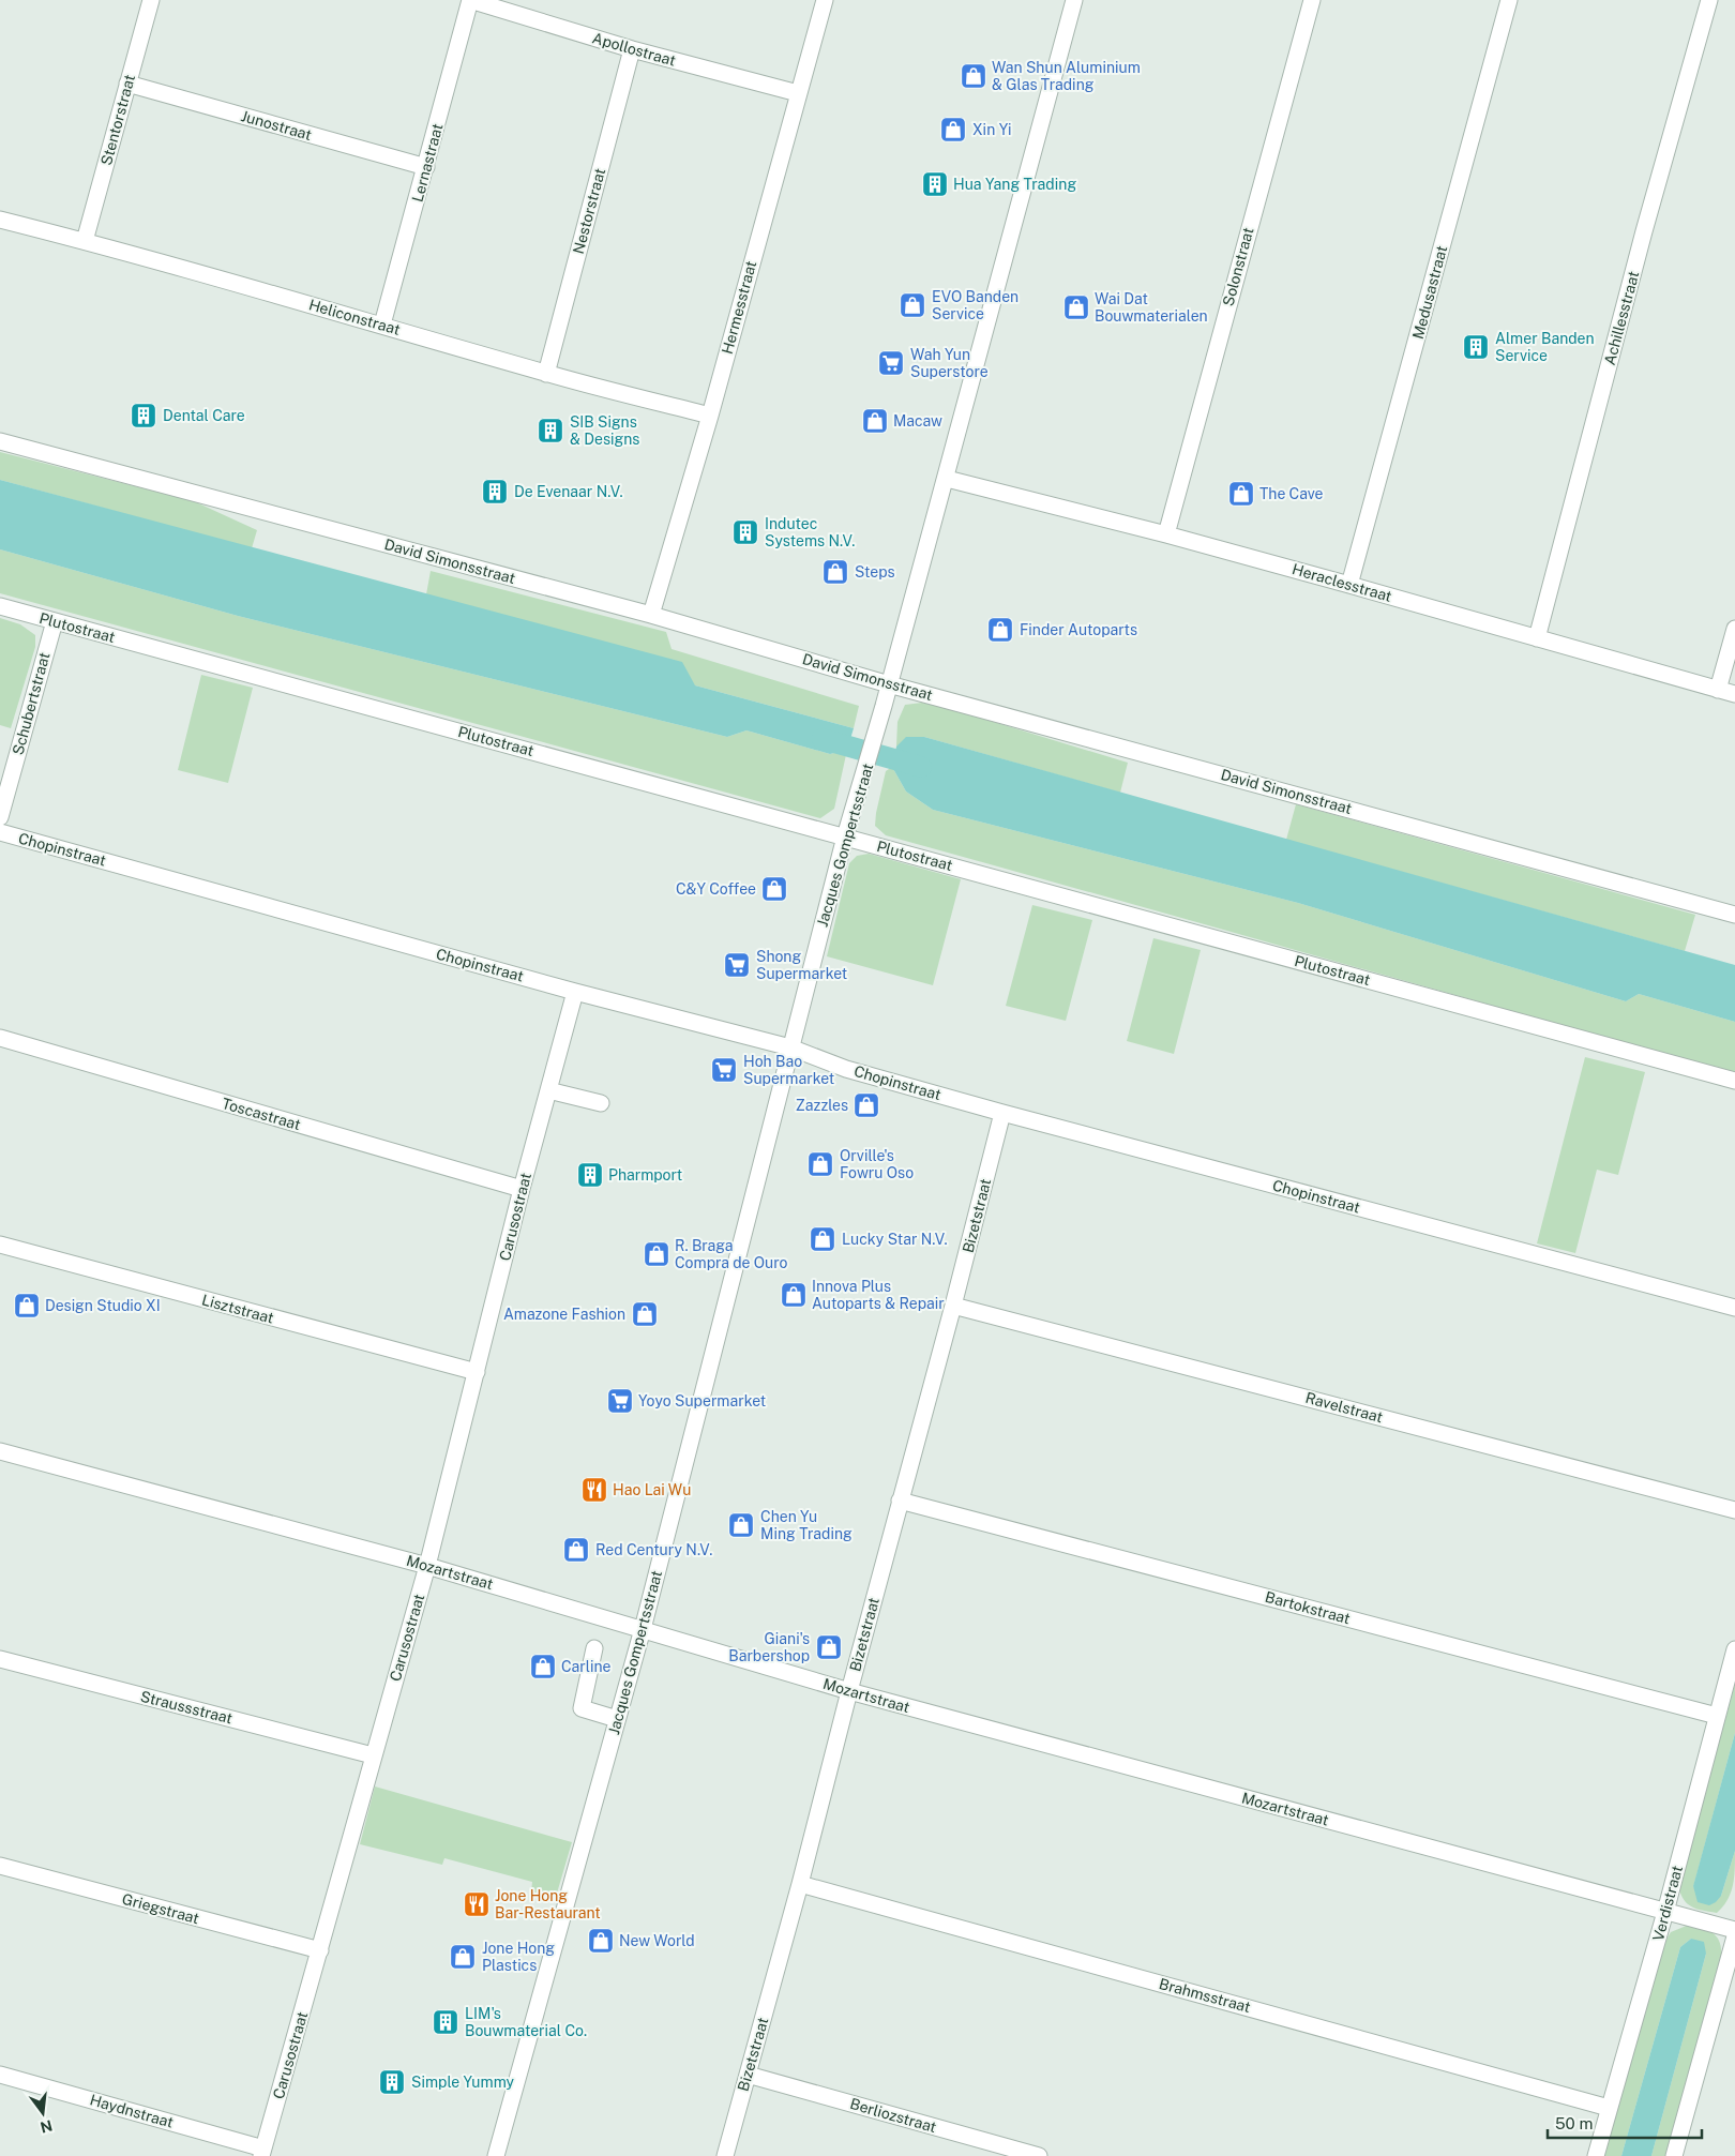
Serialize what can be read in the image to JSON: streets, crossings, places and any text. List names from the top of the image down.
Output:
{
  "streets": {
    "street": [
      "Apollostraat",
      "Stentorstraat",
      "Junostraat",
      "Lernastraat",
      "Nestorstraat",
      "Solonstraat",
      "Medusastraat",
      "Hermesstraat",
      "Heliconstraat",
      "Achillesstraat",
      "David Simonsstraat",
      "Heraclesstraat",
      "Plutostraat",
      "Schubertstraat",
      "Jacques Gompertsstraat",
      "Chopinstraat",
      "Toscastraat",
      "Bizetstraat",
      "Carusostraat",
      "Lisztstraat",
      "Ravelstraat",
      "Mozartstraat",
      "Bartokstraat",
      "Straussstraat",
      "Verdistraat",
      "Griegstraat",
      "Brahmsstraat",
      "Haydnstraat",
      "Berliozstraat"
    ]
  },
  "crossings": [
    ["Apollostraat", "Lernastraat"],
    ["Apollostraat", "Nestorstraat"],
    ["Apollostraat", "Hermesstraat"],
    ["Stentorstraat", "Junostraat"],
    ["Stentorstraat", "Heliconstraat"],
    ["Junostraat", "Lernastraat"],
    ["Lernastraat", "Heliconstraat"],
    ["Nestorstraat", "Heliconstraat"],
    ["Solonstraat", "Heraclesstraat"],
    ["Medusastraat", "Heraclesstraat"],
    ["Hermesstraat", "Heliconstraat"],
    ["Hermesstraat", "David Simonsstraat"],
    ["Achillesstraat", "Heraclesstraat"],
    ["David Simonsstraat", "Jacques Gompertsstraat"],
    ["Heraclesstraat", "Jacques Gompertsstraat"],
    ["Plutostraat", "Schubertstraat"],
    ["Plutostraat", "Jacques Gompertsstraat"],
    ["Jacques Gompertsstraat", "Chopinstraat"],
    ["Jacques Gompertsstraat", "Mozartstraat"],
    ["Chopinstraat", "Bizetstraat"],
    ["Chopinstraat", "Carusostraat"],
    ["Toscastraat", "Carusostraat"],
    ["Bizetstraat", "Ravelstraat"],
    ["Bizetstraat", "Mozartstraat"],
    ["Bizetstraat", "Bartokstraat"],
    ["Bizetstraat", "Brahmsstraat"],
    ["Bizetstraat", "Berliozstraat"],
    ["Carusostraat", "Lisztstraat"],
    ["Carusostraat", "Mozartstraat"],
    ["Carusostraat", "Straussstraat"],
    ["Carusostraat", "Griegstraat"],
    ["Carusostraat", "Haydnstraat"],
    ["Mozartstraat", "Verdistraat"],
    ["Bartokstraat", "Verdistraat"],
    ["Verdistraat", "Brahmsstraat"]
  ],
  "places": {
    "shop": [
      "Wan Shun Aluminium & Glas Trading",
      "Xin Yi",
      "EVO Banden Service",
      "Wai Dat Bouwmaterialen",
      "Macaw",
      "The Cave",
      "Steps",
      "Finder Autoparts",
      "C&Y Coffee",
      "Zazzles",
      "Orville's Fowru Oso",
      "Lucky Star N.V.",
      "R. Braga Compra de Ouro",
      "Innova Plus Autoparts & Repair",
      "Design Studio XI",
      "Amazone Fashion",
      "Chen Yu Ming Trading",
      "Red Century N.V.",
      "Giani's Barbershop",
      "Carline",
      "New World",
      "Jone Hong Plastics"
    ],
    "building": [
      "Hua Yang Trading",
      "Almer Banden Service",
      "Dental Care",
      "SIB Signs & Designs",
      "De Evenaar N.V.",
      "Indutec Systems N.V.",
      "Pharmport",
      "LIM's Bouwmaterial Co.",
      "Simple Yummy"
    ],
    "supermarket": [
      "Wah Yun Superstore",
      "Shong Supermarket",
      "Hoh Bao Supermarket",
      "Yoyo Supermarket"
    ],
    "restaurant": ["Hao Lai Wu", "Jone Hong Bar-Restaurant"]
  },
  "scale_bar": "50 m",
  "north": "bottom"
}
